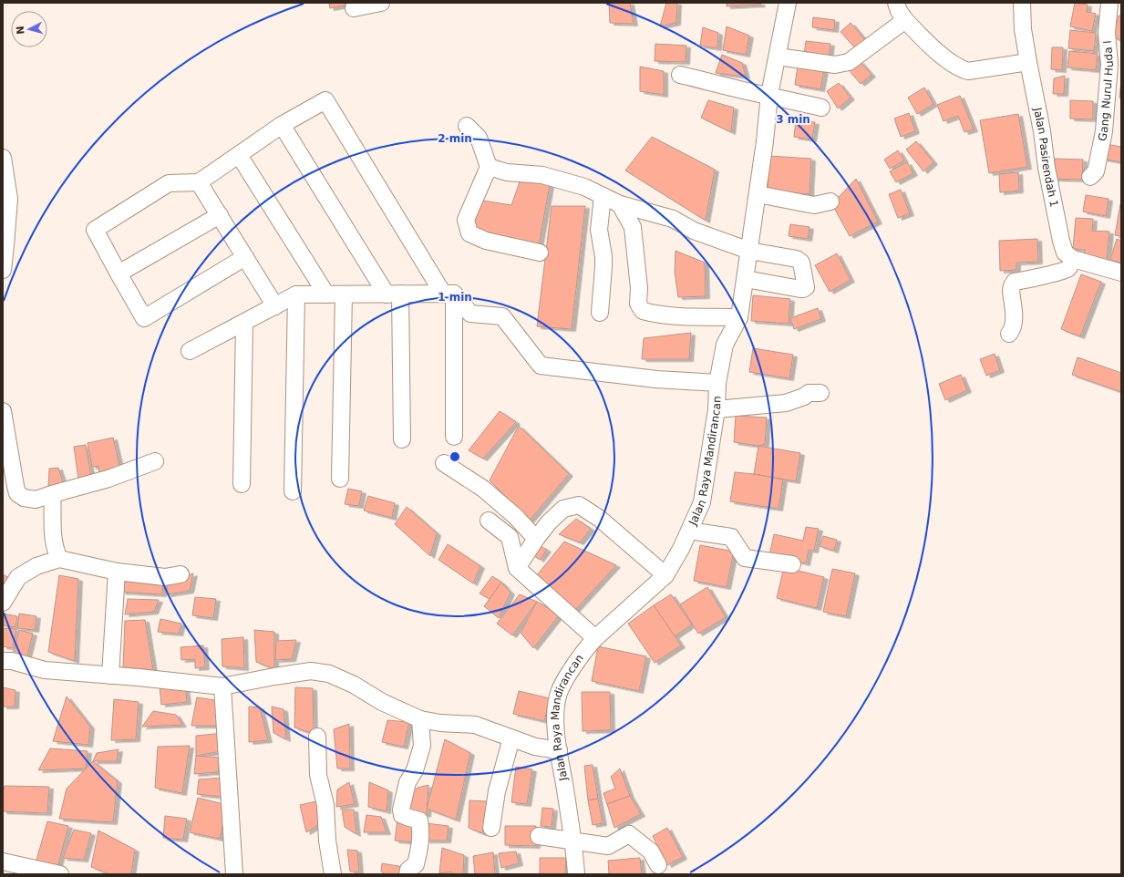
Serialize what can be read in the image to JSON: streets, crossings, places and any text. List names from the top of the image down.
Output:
{
  "streets": {
    "street": ["Gang Nurul Huda I", "Jalan Pasirendah 1", "Jalan Raya Mandirancan"]
  },
  "north": "left",
  "rings": ["3 min", "2 min", "1 min"]
}
